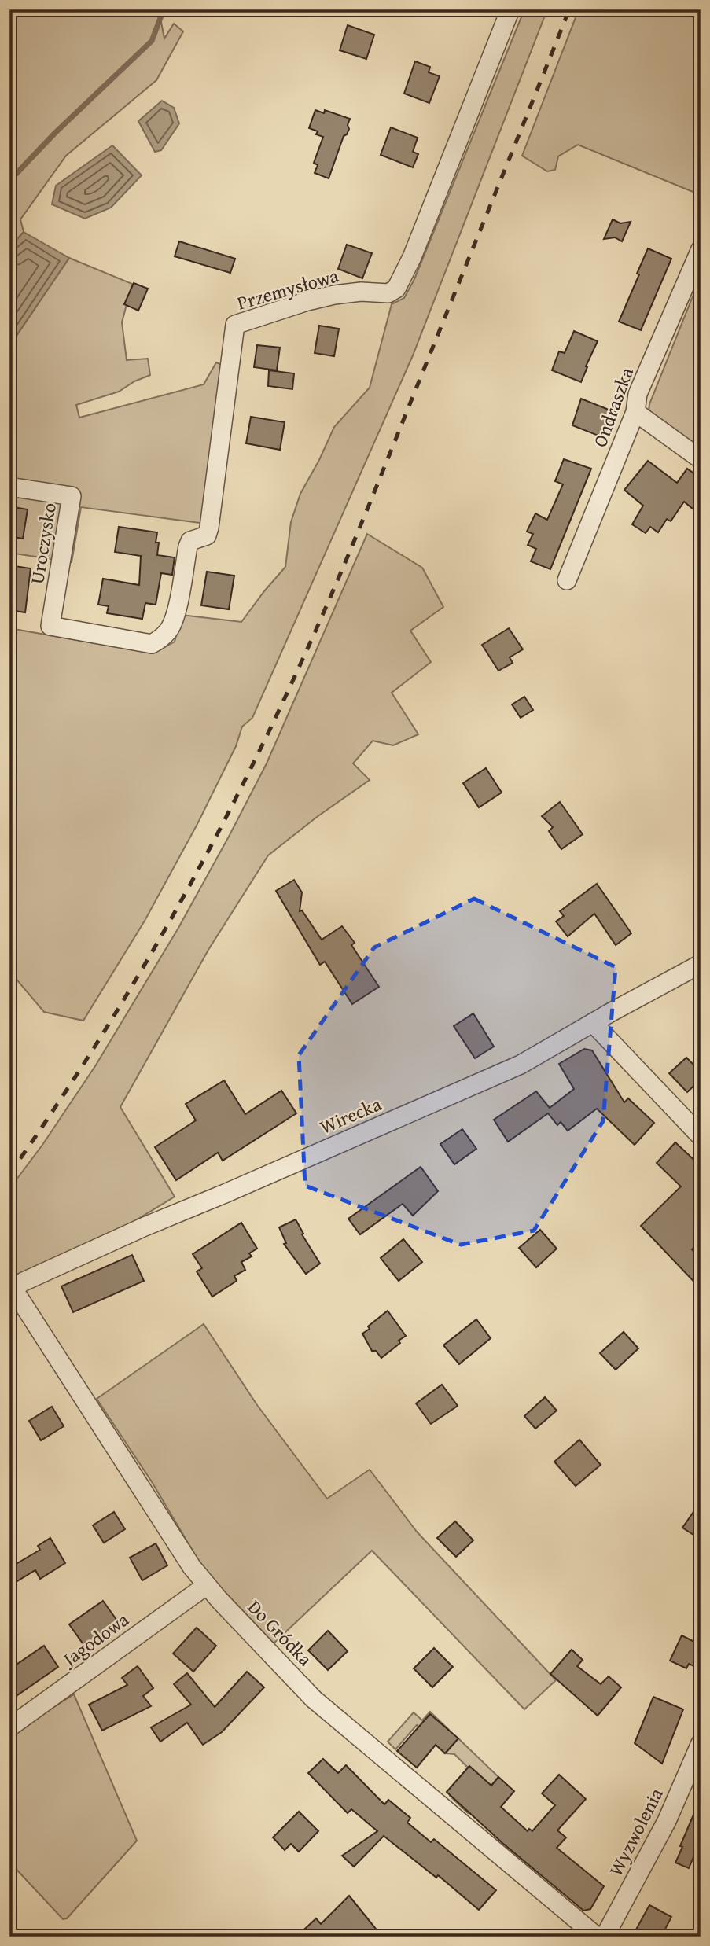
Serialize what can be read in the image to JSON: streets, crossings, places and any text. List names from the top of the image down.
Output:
{
  "streets": {
    "street": [
      "Przemysłowa",
      "Ondraszka",
      "Uroczysko",
      "Wirecka",
      "Do Gródka",
      "Jagodowa",
      "Wyzwolenia"
    ]
  },
  "crossings": [
    ["Przemysłowa", "Uroczysko"],
    ["Wirecka", "Do Gródka"],
    ["Do Gródka", "Jagodowa"]
  ]
}
